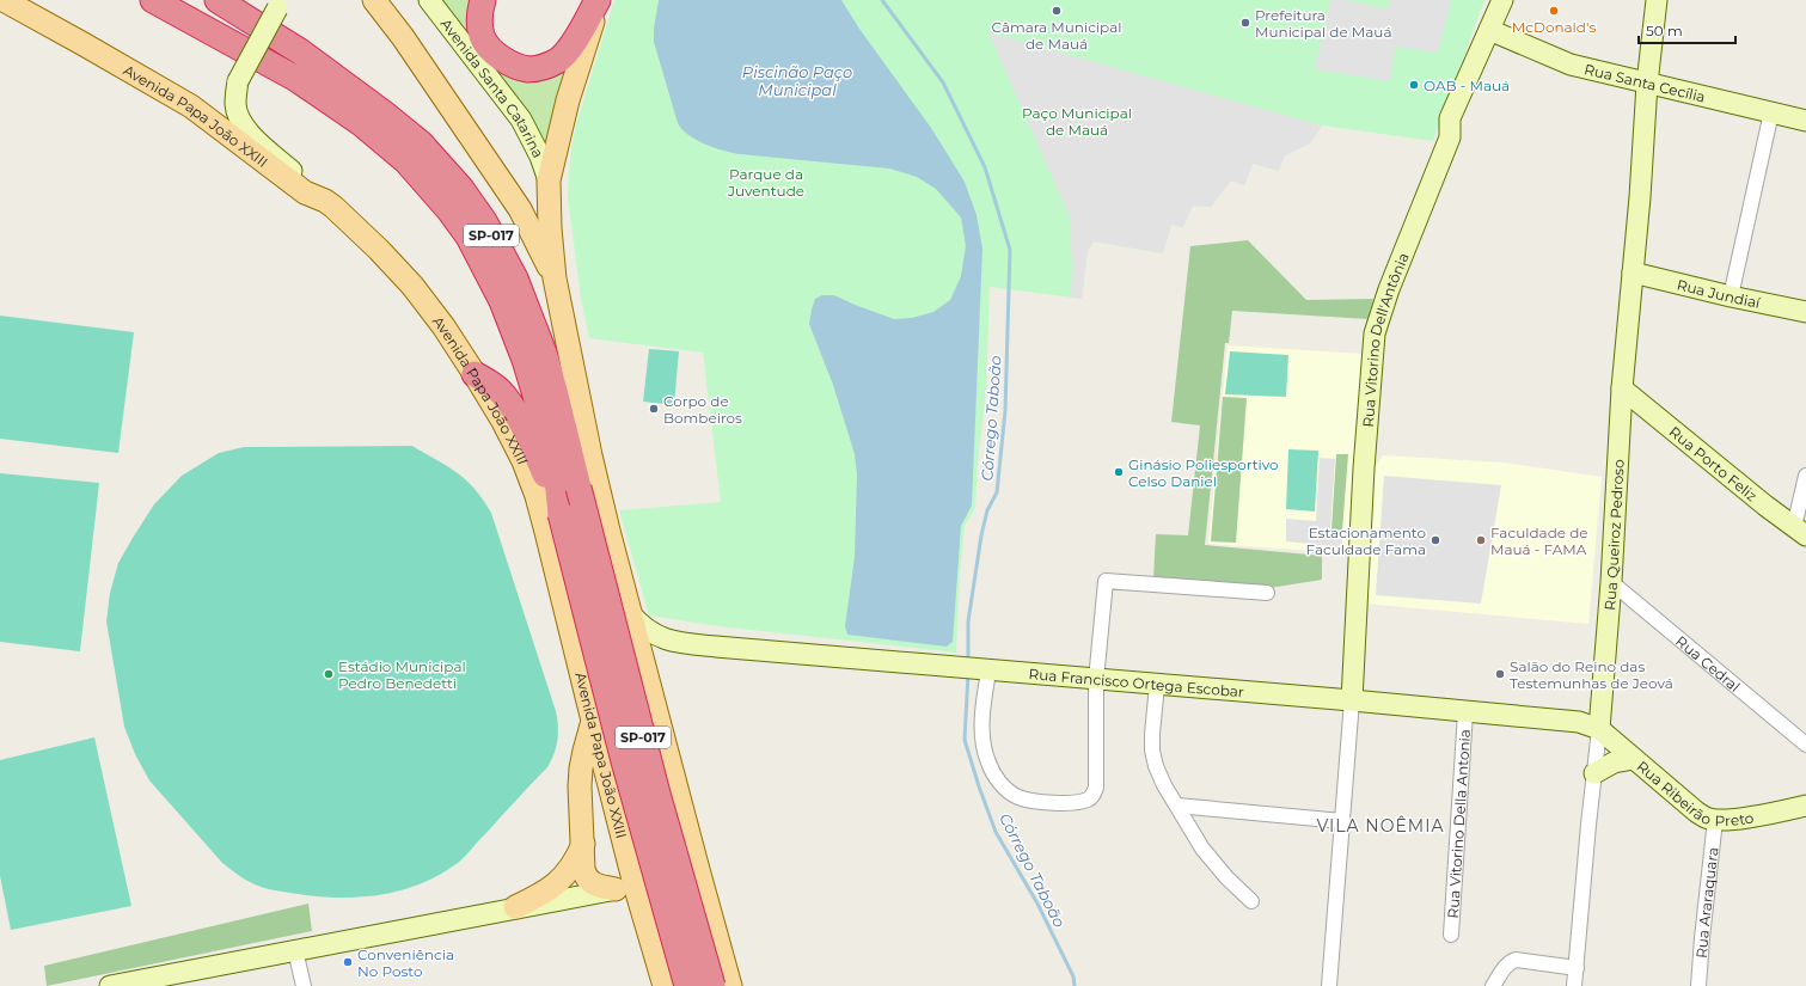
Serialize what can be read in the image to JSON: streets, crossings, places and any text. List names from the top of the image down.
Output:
{
  "streets": {
    "highway": ["Avenida Papa João XXIII", "SP-017"],
    "main road": [
      "Rua Santa Cecília",
      "Avenida Santa Catarina",
      "Rua Jundiaí",
      "Rua Vitorino Dell'Antônia",
      "Rua Porto Feliz",
      "Rua Queiroz Pedroso",
      "Rua Francisco Ortega Escobar",
      "Rua Ribeirão Preto"
    ],
    "street": ["Rua Cedral", "Rua Vitorino Della Antonia", "Rua Araraquara"]
  },
  "crossings": [
    ["Rua Santa Cecília", "Rua Vitorino Dell'Antônia"],
    ["Rua Santa Cecília", "Rua Queiroz Pedroso"],
    ["Rua Jundiaí", "Rua Queiroz Pedroso"],
    ["Rua Vitorino Dell'Antônia", "Rua Francisco Ortega Escobar"],
    ["Rua Porto Feliz", "Rua Queiroz Pedroso"],
    ["Rua Queiroz Pedroso", "Rua Cedral"],
    ["Rua Queiroz Pedroso", "Rua Francisco Ortega Escobar"],
    ["Rua Queiroz Pedroso", "Rua Ribeirão Preto"],
    ["Rua Francisco Ortega Escobar", "Rua Ribeirão Preto"],
    ["Rua Francisco Ortega Escobar", "Rua Vitorino Della Antonia"],
    ["Rua Ribeirão Preto", "Rua Araraquara"]
  ],
  "districts": ["VILA NOÊMIA"],
  "water": ["Piscinão Paço Municipal", "Córrego Taboão"],
  "parks": ["Paço Municipal de Mauá", "Parque da Juventude"],
  "places": [
    "Câmara Municipal de Mauá",
    "McDonald's",
    "Prefeitura Municipal de Mauá",
    "OAB - Mauá",
    "Corpo de Bombeiros",
    "Ginásio Poliesportivo Celso Daniel",
    "Estacionamento Faculdade Fama",
    "Faculdade de Mauá - FAMA",
    "Estádio Municipal Pedro Benedetti",
    "Salão do Reino das Testemunhas de Jeová",
    "Conveniência No Posto"
  ],
  "scale_bar": "50 m"
}
